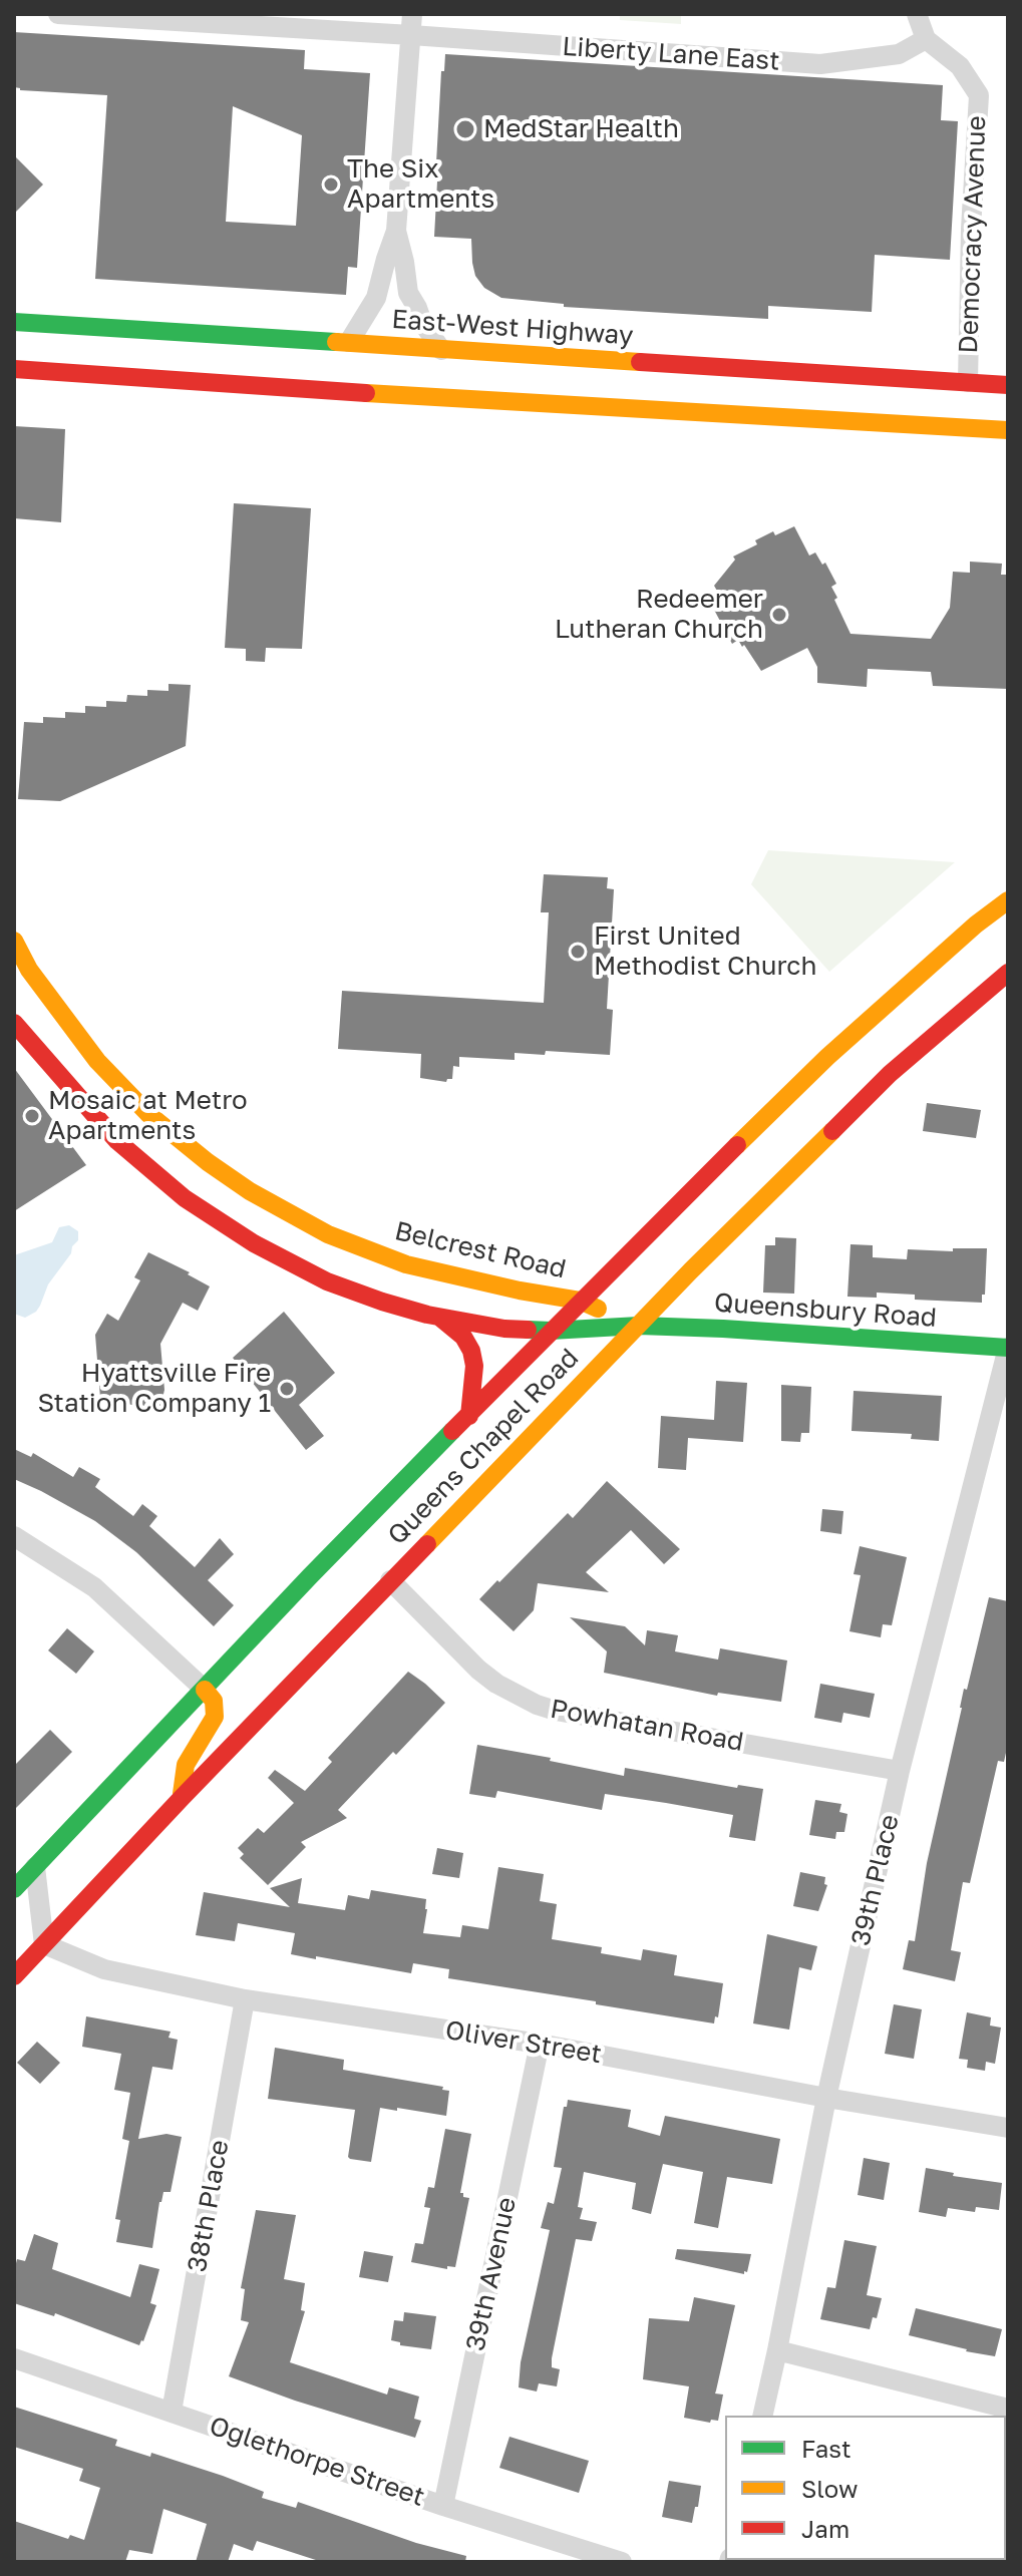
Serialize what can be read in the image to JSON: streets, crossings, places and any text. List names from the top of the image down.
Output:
{
  "streets": {
    "main road": [
      "East-West Highway",
      "Belcrest Road",
      "Queensbury Road",
      "Queens Chapel Road"
    ],
    "street": [
      "Liberty Lane East",
      "Democracy Avenue",
      "Powhatan Road",
      "39th Place",
      "Oliver Street",
      "38th Place",
      "39th Avenue",
      "Oglethorpe Street"
    ]
  },
  "crossings": [
    ["Liberty Lane East", "Democracy Avenue"],
    ["Democracy Avenue", "East-West Highway"],
    ["Belcrest Road", "Queensbury Road"],
    ["Belcrest Road", "Queens Chapel Road"],
    ["Queensbury Road", "Queens Chapel Road"],
    ["Queensbury Road", "39th Place"],
    ["Queens Chapel Road", "Powhatan Road"],
    ["Queens Chapel Road", "Oliver Street"],
    ["Powhatan Road", "39th Place"],
    ["39th Place", "Oliver Street"],
    ["Oliver Street", "38th Place"],
    ["Oliver Street", "39th Avenue"],
    ["38th Place", "Oglethorpe Street"],
    ["39th Avenue", "Oglethorpe Street"]
  ],
  "places": [
    "MedStar Health",
    "The Six Apartments",
    "Redeemer Lutheran Church",
    "First United Methodist Church",
    "Mosaic at Metro Apartments",
    "Hyattsville Fire Station Company 1"
  ],
  "legend": ["Fast", "Slow", "Jam"]
}
